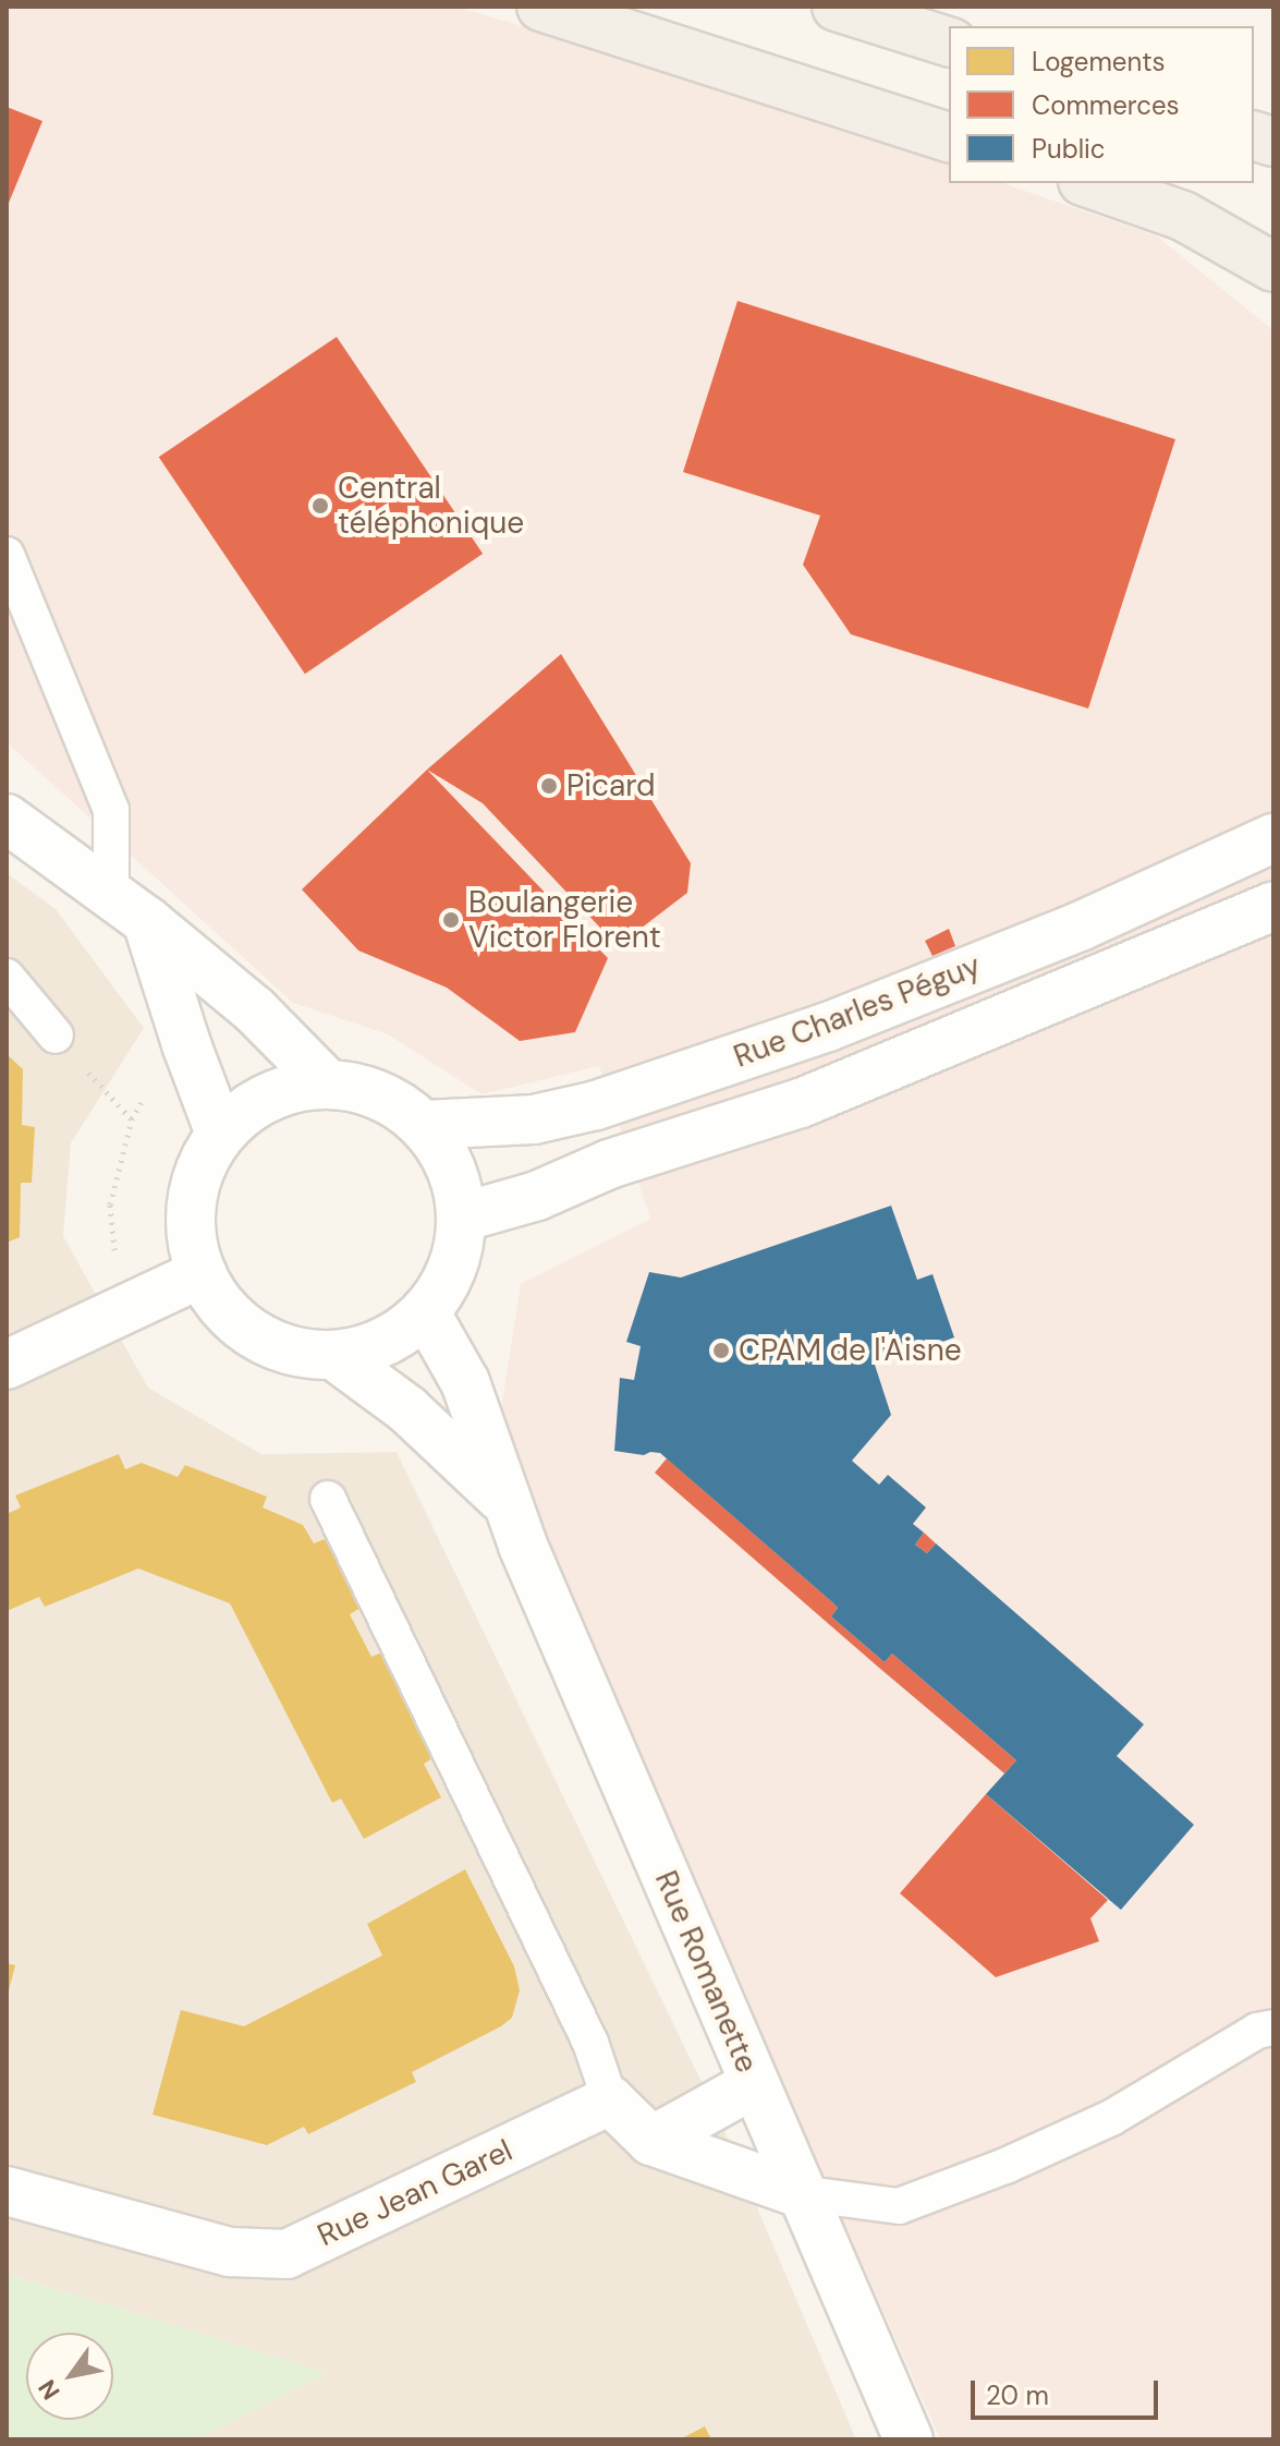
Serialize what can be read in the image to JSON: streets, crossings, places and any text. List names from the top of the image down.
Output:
{
  "streets": {
    "main road": ["Rue Charles Péguy", "Rue Romanette", "Rue Jean Garel"]
  },
  "crossings": [
    ["Rue Charles Péguy", "Rue Romanette"]
  ],
  "places": [
    "Central téléphonique",
    "Picard",
    "Boulangerie Victor Florent",
    "CPAM de l'Aisne"
  ],
  "legend": ["Logements", "Commerces", "Public"],
  "scale_bar": "20 m",
  "north": "bottom left"
}
